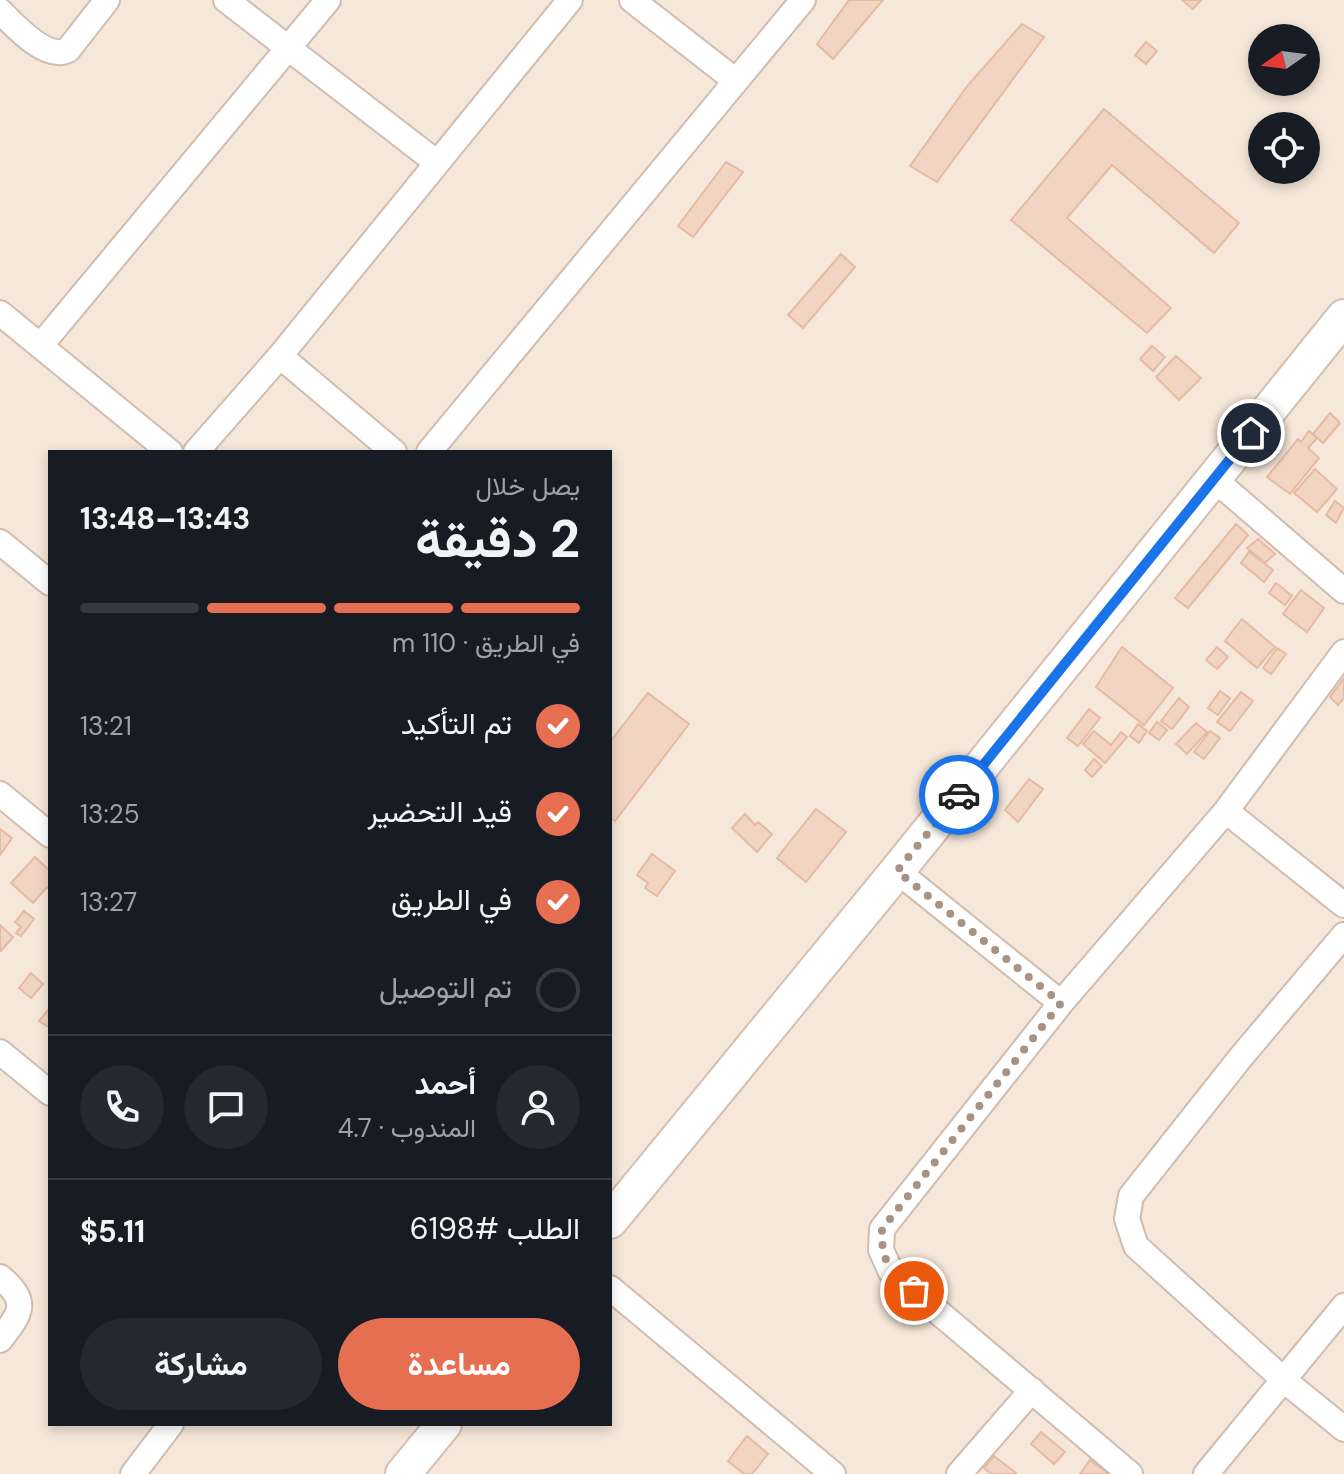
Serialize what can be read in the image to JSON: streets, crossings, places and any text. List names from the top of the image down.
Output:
{
  "north": "left",
  "page": {
    "heading": ["2 دقيقة", "يصل خلال", "13:43–13:48"],
    "panel": [
      "أحمد",
      "المندوب · 4.7",
      "الطلب #6198",
      "$5.11"
    ],
    "bar": "في الطريق · 110 m",
    "list": [
      ["تم التأكيد", "13:21"],
      ["قيد التحضير", "13:25"],
      ["في الطريق", "13:27"],
      "تم التوصيل"
    ],
    "buttons": ["مساعدة", "مشاركة"]
  }
}
